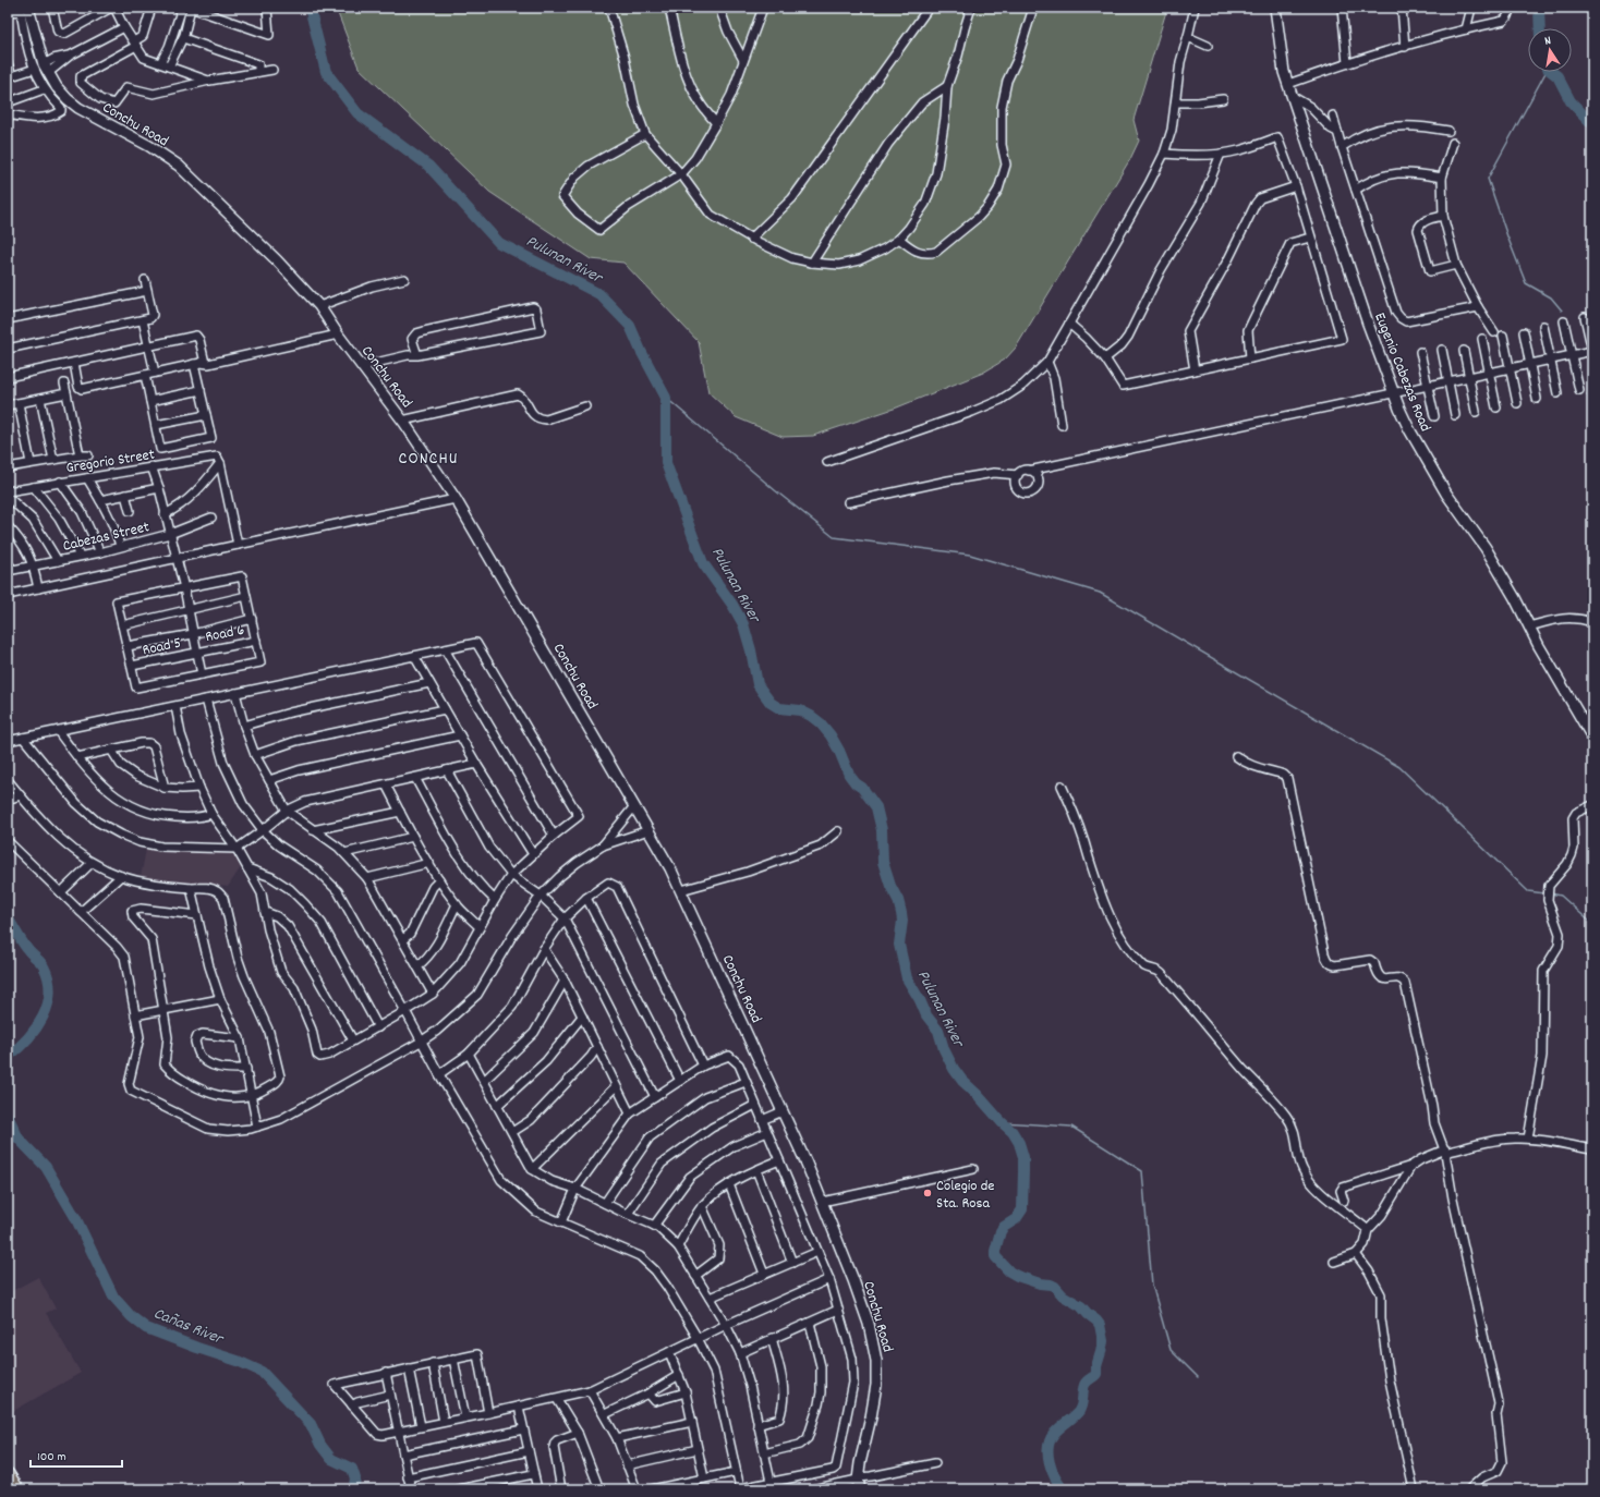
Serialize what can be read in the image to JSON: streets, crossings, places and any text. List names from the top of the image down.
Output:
{
  "streets": {
    "main road": ["Conchu Road", "Eugenio Cabezas Road"],
    "street": [
      "Gregorio Street",
      "Cabezas Street",
      "Road 6",
      "Road 5"
    ]
  },
  "crossings": [
    ["Road 6", "Road 5"]
  ],
  "districts": ["CONCHU"],
  "water": ["Pulunan River", "Cañas River"],
  "places": ["Colegio de Sta. Rosa"],
  "scale_bar": "100 m",
  "north": "top"
}
